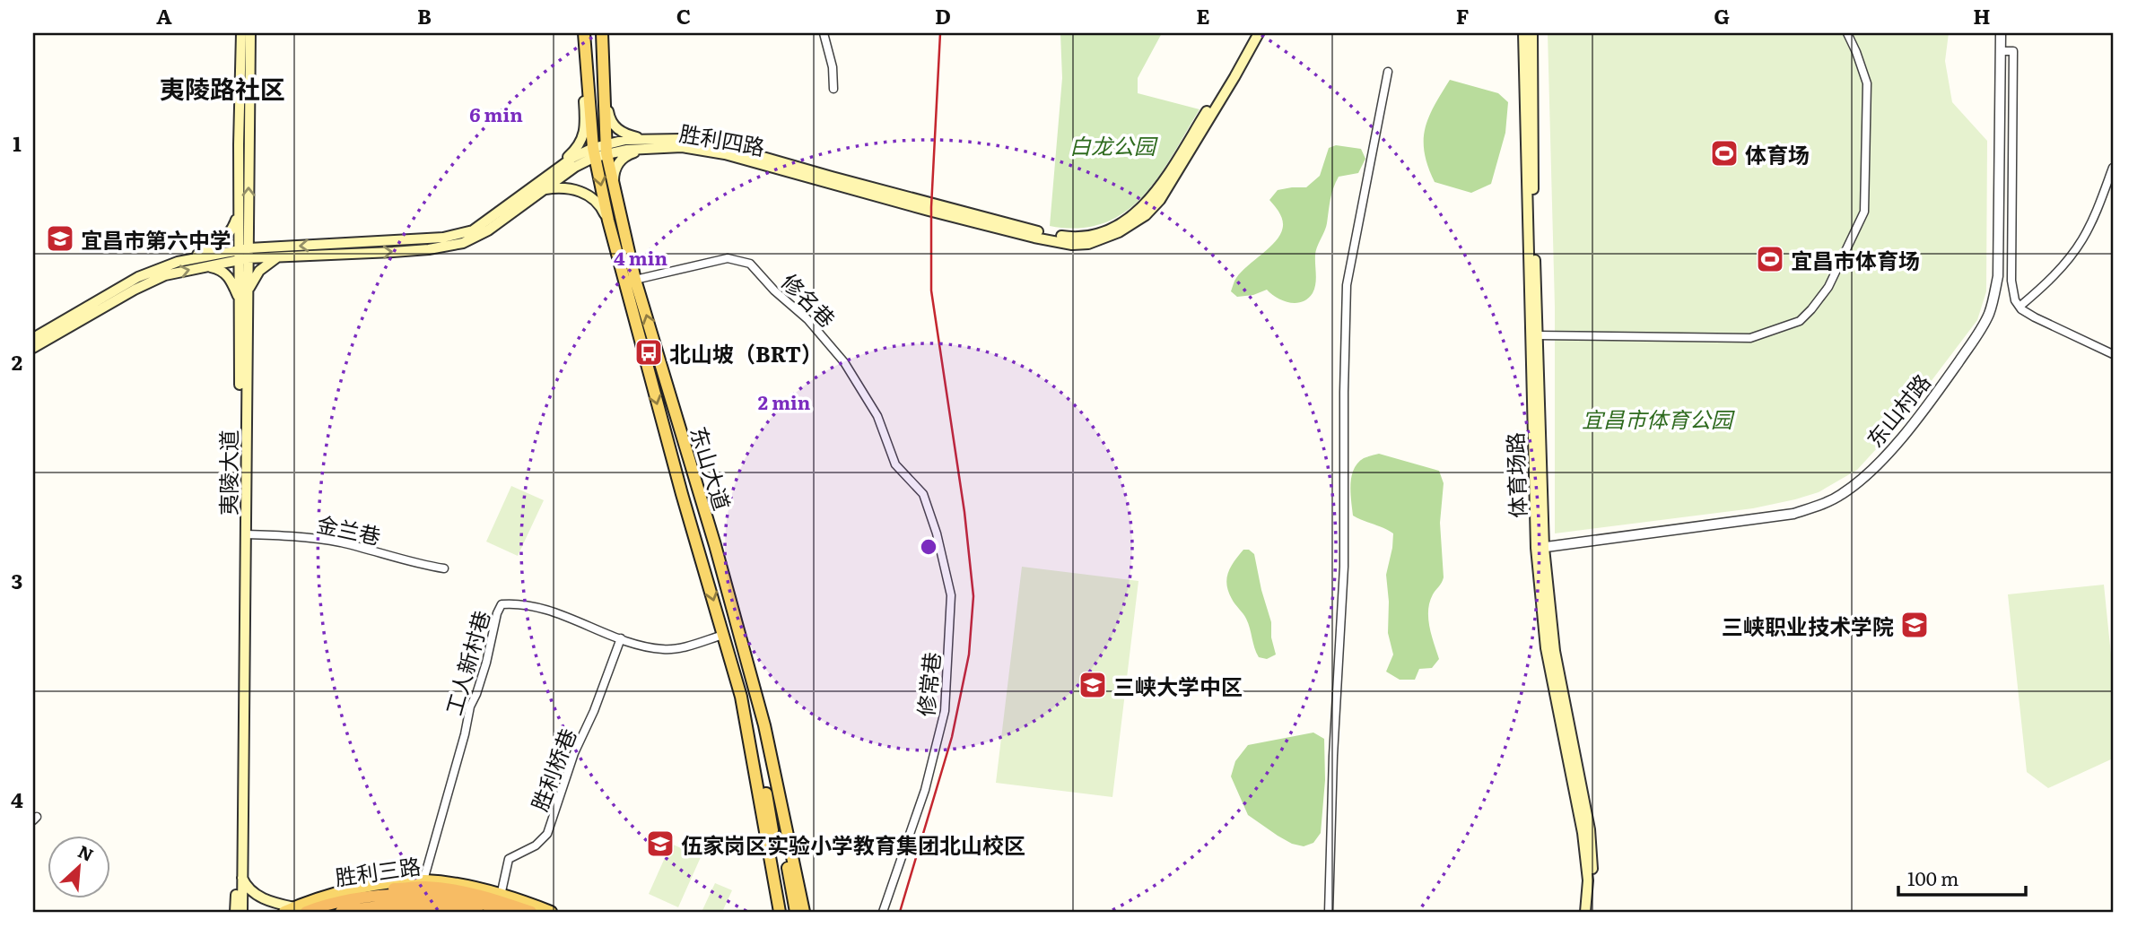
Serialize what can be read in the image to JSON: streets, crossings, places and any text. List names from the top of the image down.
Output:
{
  "streets": {
    "main road": [
      "胜利四路",
      "东山大道",
      "夷陵大道",
      "体育场路",
      "胜利三路"
    ],
    "street": [
      "修名巷",
      "东山村路",
      "金兰巷",
      "工人新村巷",
      "修常巷",
      "胜利桥巷"
    ]
  },
  "crossings": [
    ["胜利四路", "东山大道"],
    ["胜利四路", "夷陵大道"],
    ["修名巷", "东山大道"],
    ["修名巷", "修常巷"],
    ["东山村路", "体育场路"],
    ["东山大道", "工人新村巷"],
    ["夷陵大道", "金兰巷"],
    ["工人新村巷", "胜利桥巷"],
    ["工人新村巷", "胜利三路"],
    ["胜利桥巷", "胜利三路"]
  ],
  "districts": ["夷陵路社区"],
  "parks": ["白龙公园", "宜昌市体育公园"],
  "places": {
    "sports": ["体育场", "宜昌市体育场"],
    "school or university": [
      "宜昌市第六中学",
      "三峡职业技术学院",
      "三峡大学中区",
      "伍家岗区实验小学教育集团北山校区"
    ],
    "bus stop": ["北山坡（BRT）"]
  },
  "scale_bar": "100 m",
  "north": "top right",
  "grid": {
    "columns": [
      "A",
      "B",
      "C",
      "D",
      "E",
      "F",
      "G",
      "H"
    ],
    "rows": [
      "1",
      "2",
      "3",
      "4"
    ]
  },
  "rings": ["6 min", "4 min", "2 min"]
}
